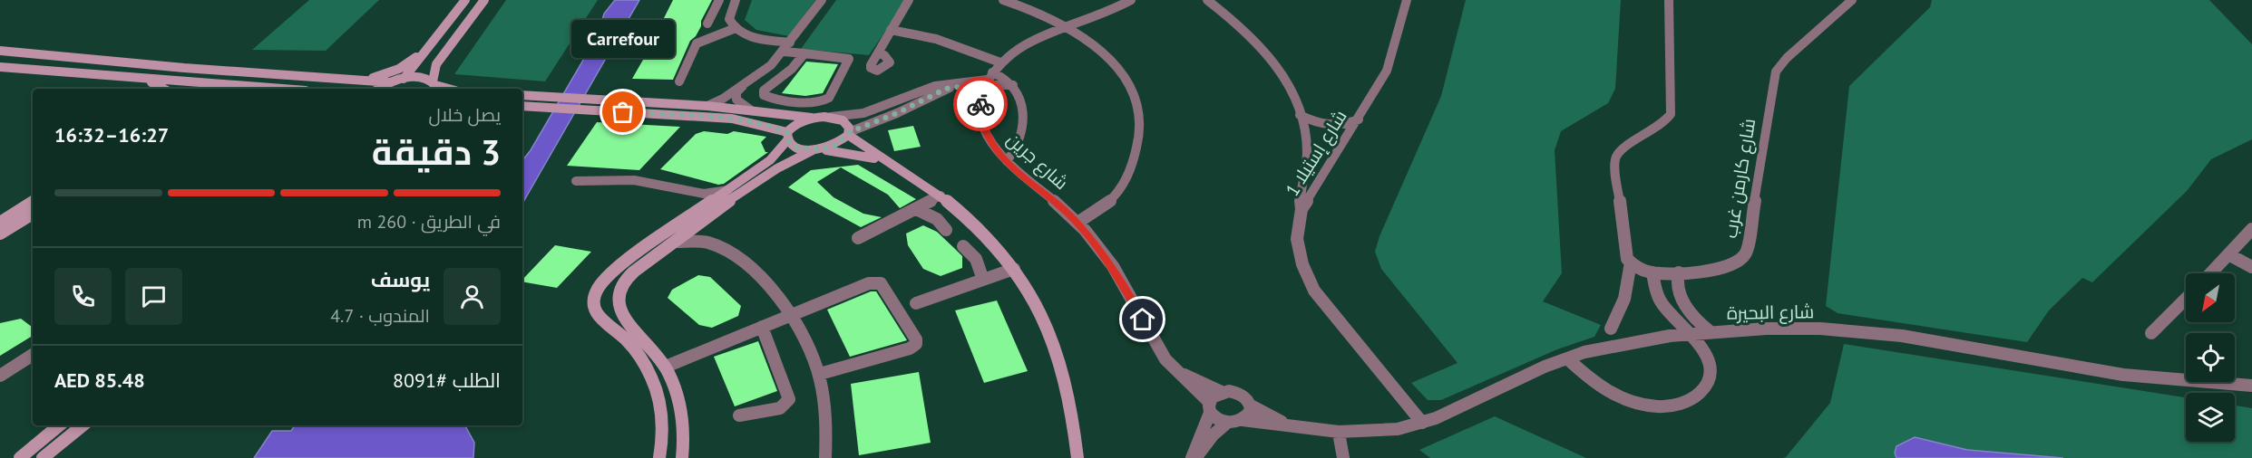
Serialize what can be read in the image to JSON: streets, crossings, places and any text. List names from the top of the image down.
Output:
{
  "streets": {
    "street": [
      "شارع إستيلا 1",
      "شارع جرين",
      "شارع كارمن غرب",
      "شارع البحيرة"
    ]
  },
  "crossings": [
    ["شارع إستيلا 1", "شارع البحيرة"],
    ["شارع جرين", "شارع البحيرة"]
  ],
  "places": ["Carrefour"],
  "north": "bottom left",
  "page": {
    "bubble": "Carrefour",
    "heading": ["3 دقيقة", "يصل خلال", "16:27–16:32"],
    "panel": [
      "يوسف",
      "المندوب · 4.7",
      "الطلب #8091",
      "AED 85.48"
    ],
    "bar": "في الطريق · 260 m"
  }
}
